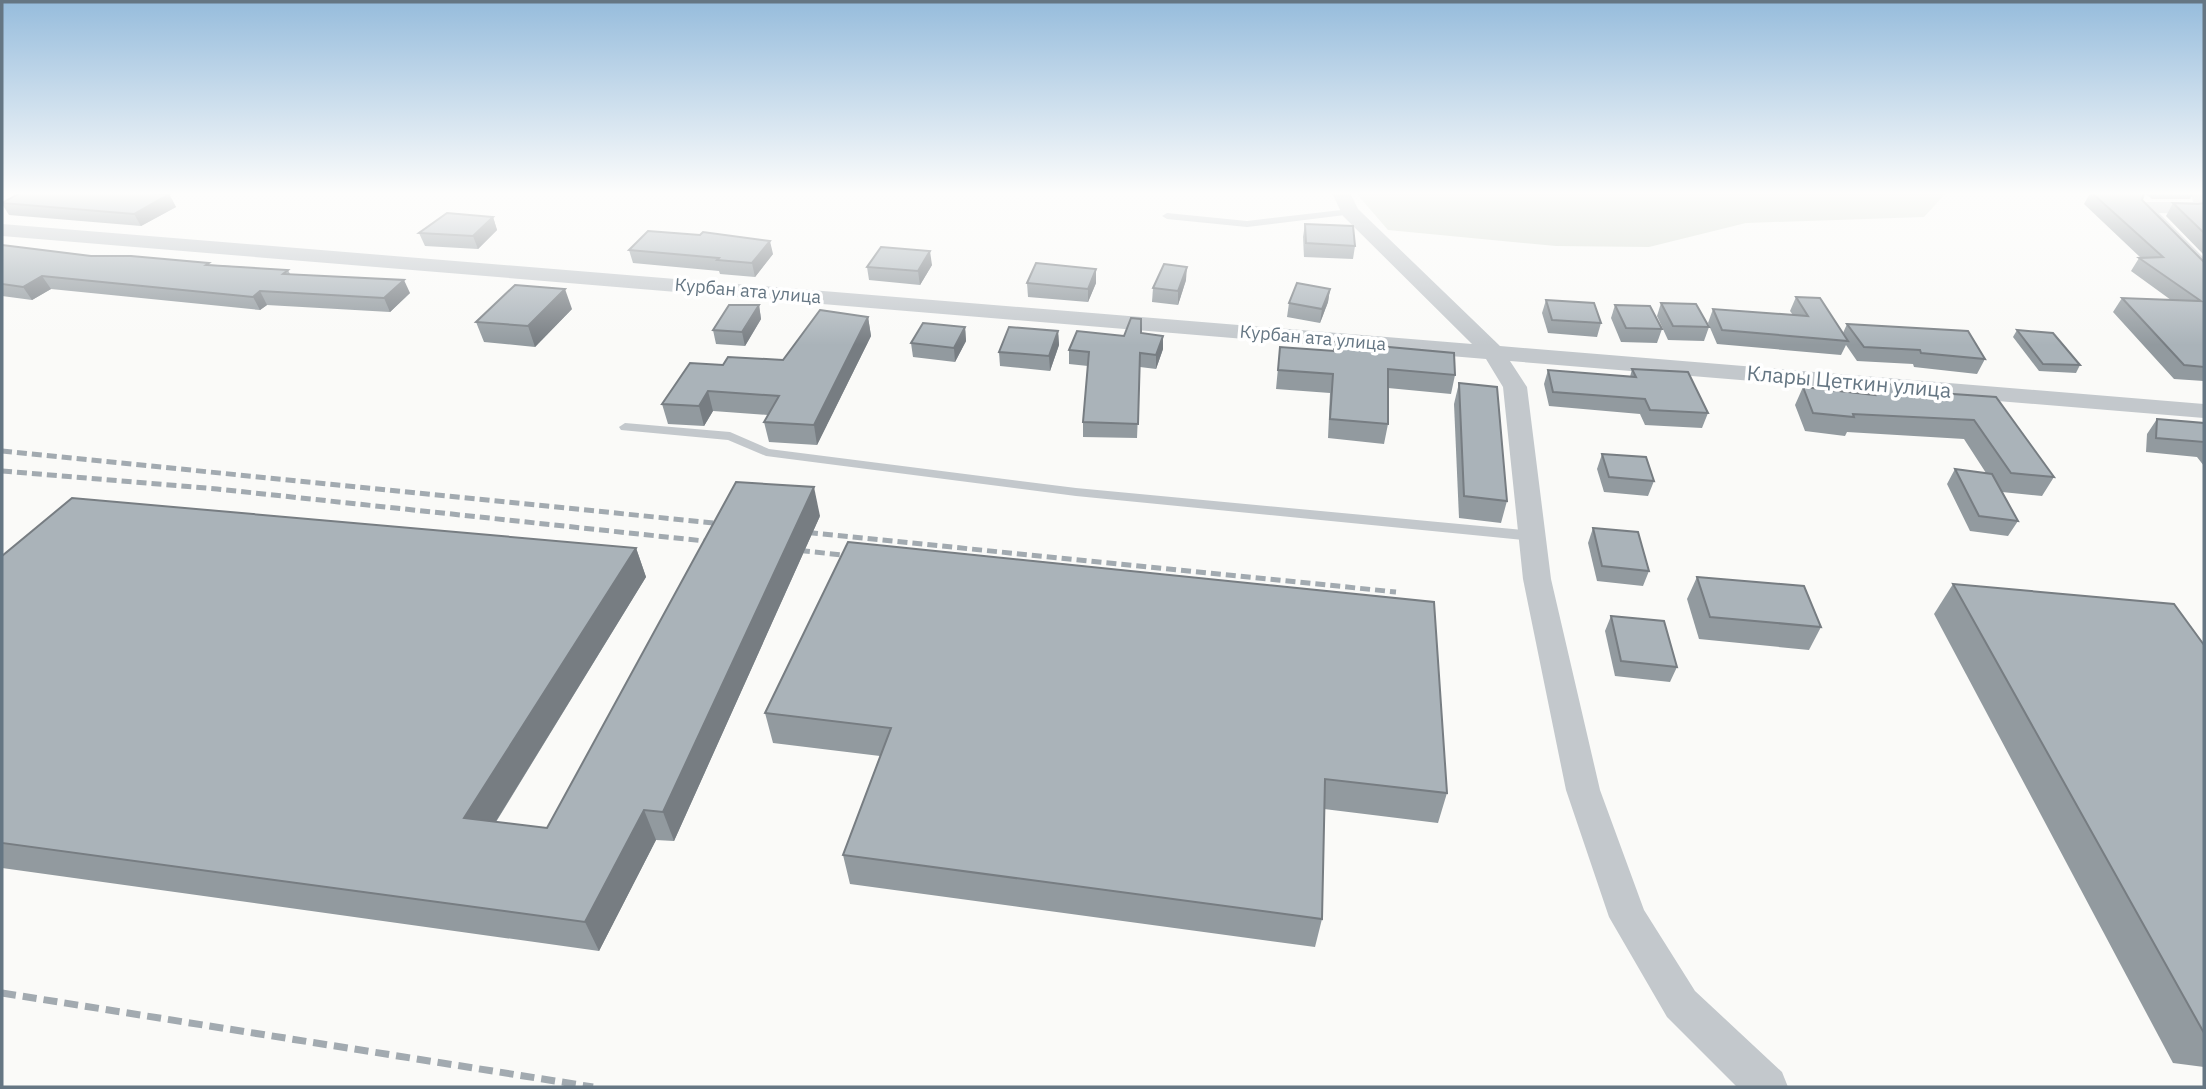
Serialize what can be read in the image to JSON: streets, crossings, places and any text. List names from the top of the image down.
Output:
{
  "streets": {
    "street": ["Курбан ата улица", "Клары Цеткин улица"]
  },
  "crossings": [
    ["Курбан ата улица", "Клары Цеткин улица"]
  ]
}
